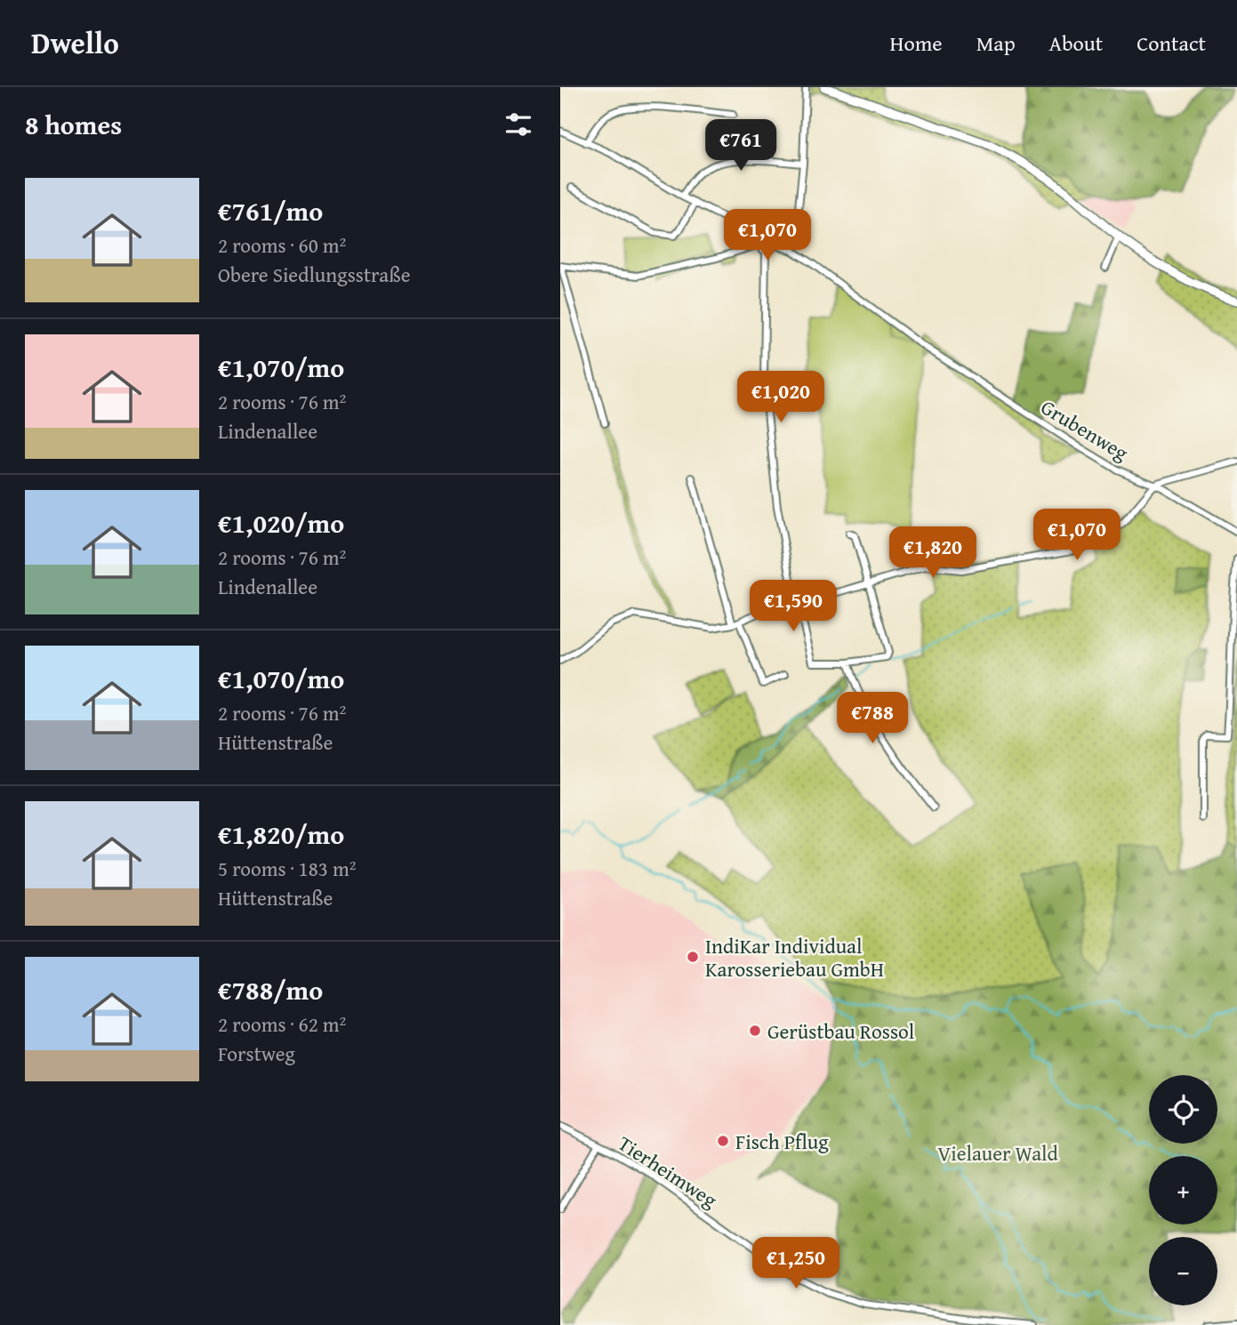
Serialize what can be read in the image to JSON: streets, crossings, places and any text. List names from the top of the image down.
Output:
{
  "streets": {
    "street": ["Grubenweg", "Tierheimweg"]
  },
  "parks": ["Vielauer Wald"],
  "places": ["IndiKar Individual Karosseriebau GmbH", "Gerüstbau Rossol", "Fisch Pflug"],
  "page": {
    "header": "Dwello",
    "nav": [
      "Home",
      "Map",
      "About",
      "Contact"
    ],
    "heading": "8 homes",
    "price": [
      "€761",
      "€1,070",
      "€1,020",
      "€1,070",
      "€1,820",
      "€1,590",
      "€788",
      "€1,250"
    ],
    "list": [
      {
        "name": "€761/mo",
        "note": "2 rooms · 60 m² · Obere Siedlungsstraße"
      },
      {
        "name": "€1,070/mo",
        "note": "2 rooms · 76 m² · Lindenallee"
      },
      {
        "name": "€1,020/mo",
        "note": "2 rooms · 76 m² · Lindenallee"
      },
      {
        "name": "€1,070/mo",
        "note": "2 rooms · 76 m² · Hüttenstraße"
      },
      {
        "name": "€1,820/mo",
        "note": "5 rooms · 183 m² · Hüttenstraße"
      },
      {
        "name": "€788/mo",
        "note": "2 rooms · 62 m² · Forstweg"
      }
    ],
    "map_buttons": ["+", "−"]
  }
}
